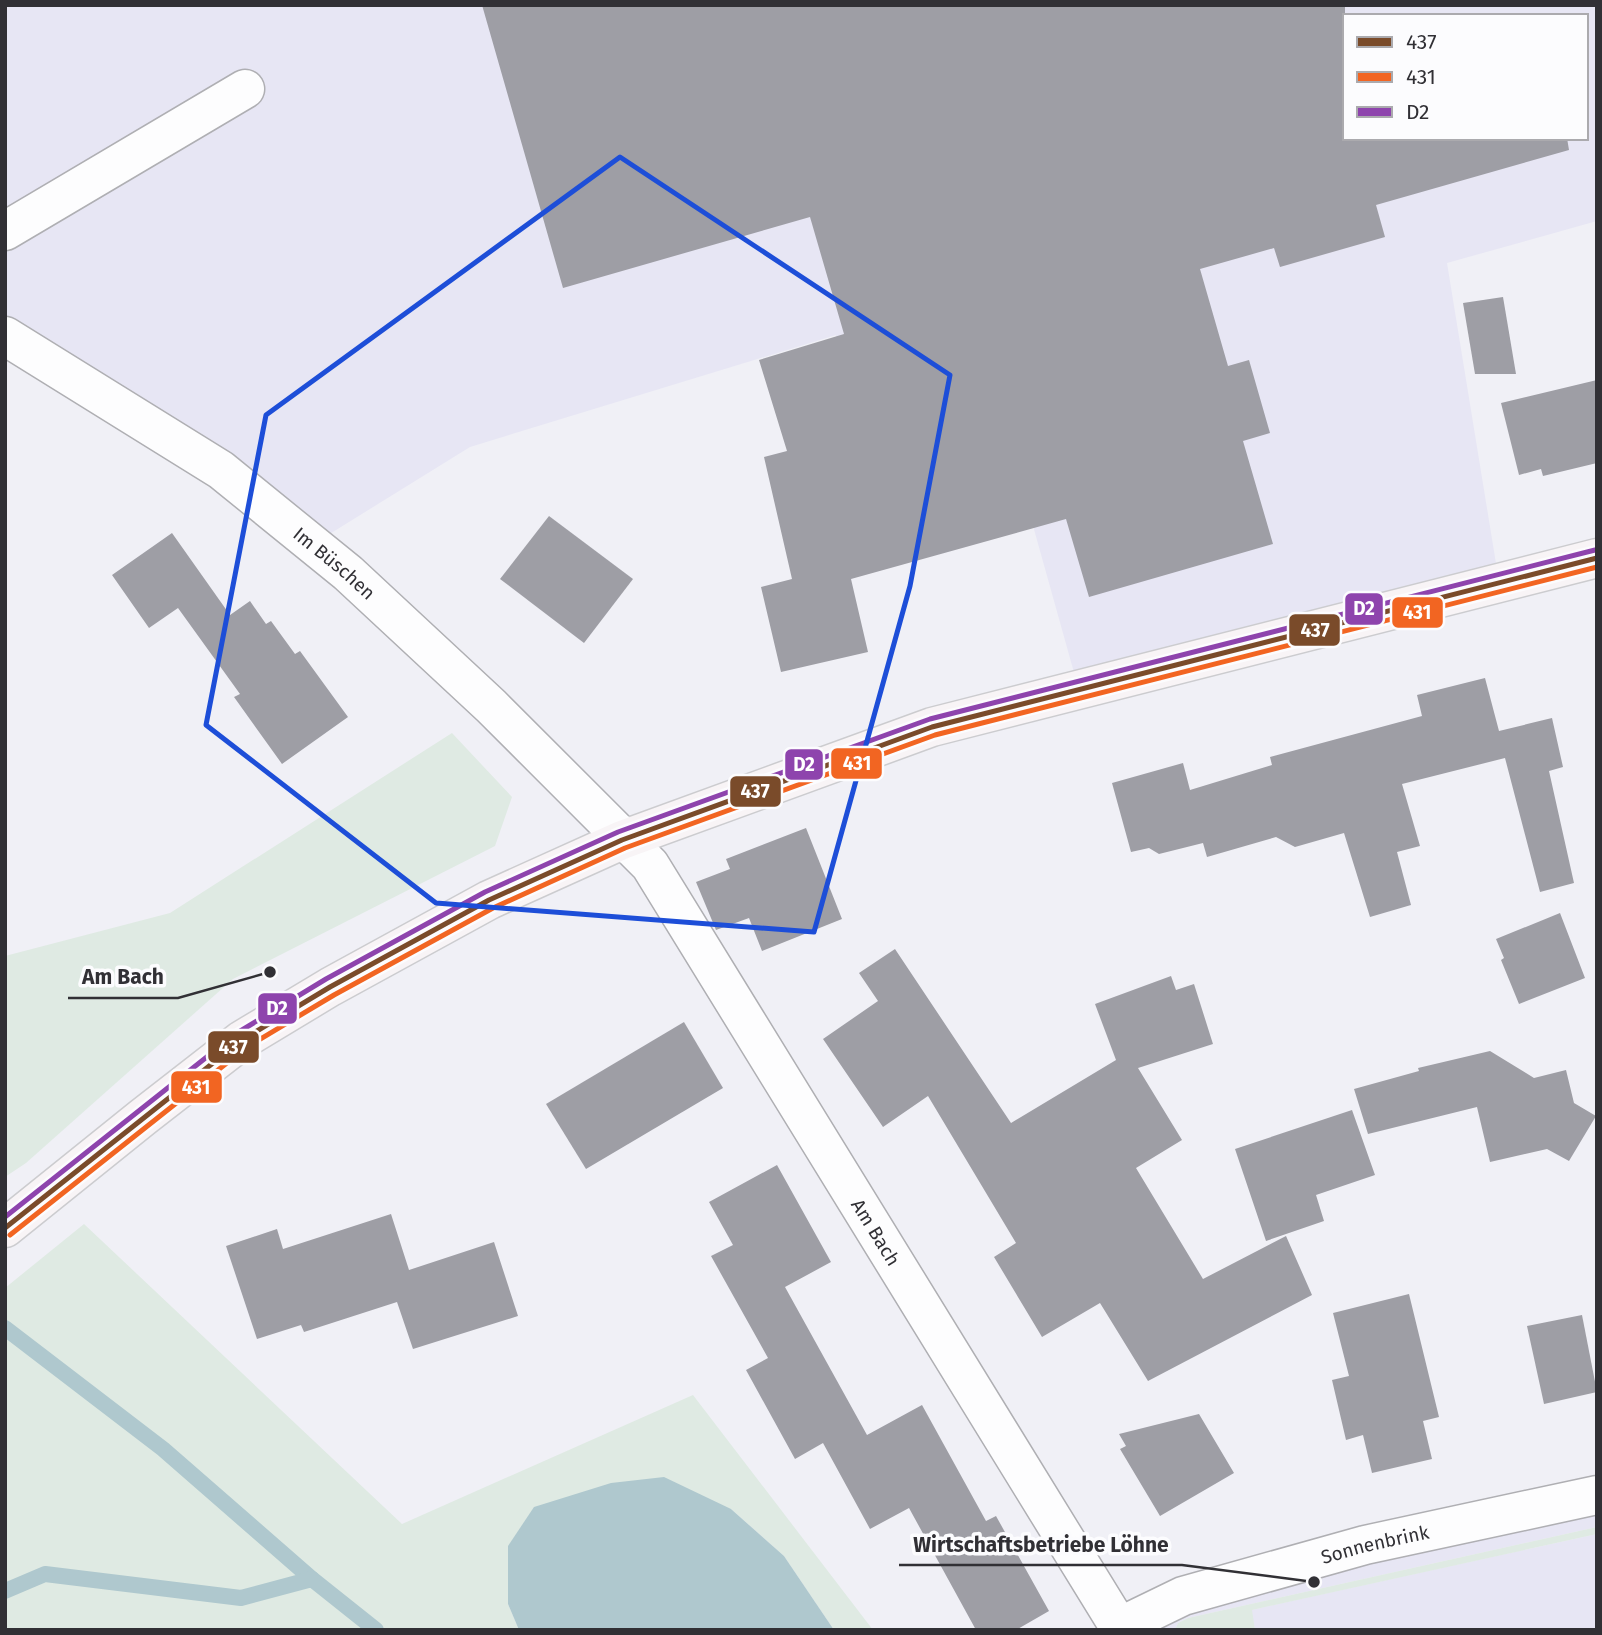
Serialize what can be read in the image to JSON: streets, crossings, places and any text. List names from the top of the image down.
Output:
{
  "streets": {
    "street": ["Im Büschen", "Am Bach", "Sonnenbrink"]
  },
  "crossings": [
    ["Im Büschen", "Am Bach"],
    ["Am Bach", "Sonnenbrink"]
  ],
  "places": ["Am Bach", "Wirtschaftsbetriebe Löhne"],
  "lines": ["transit line D2", "transit line 437", "transit line 431"],
  "legend": ["437", "431", "D2"]
}
